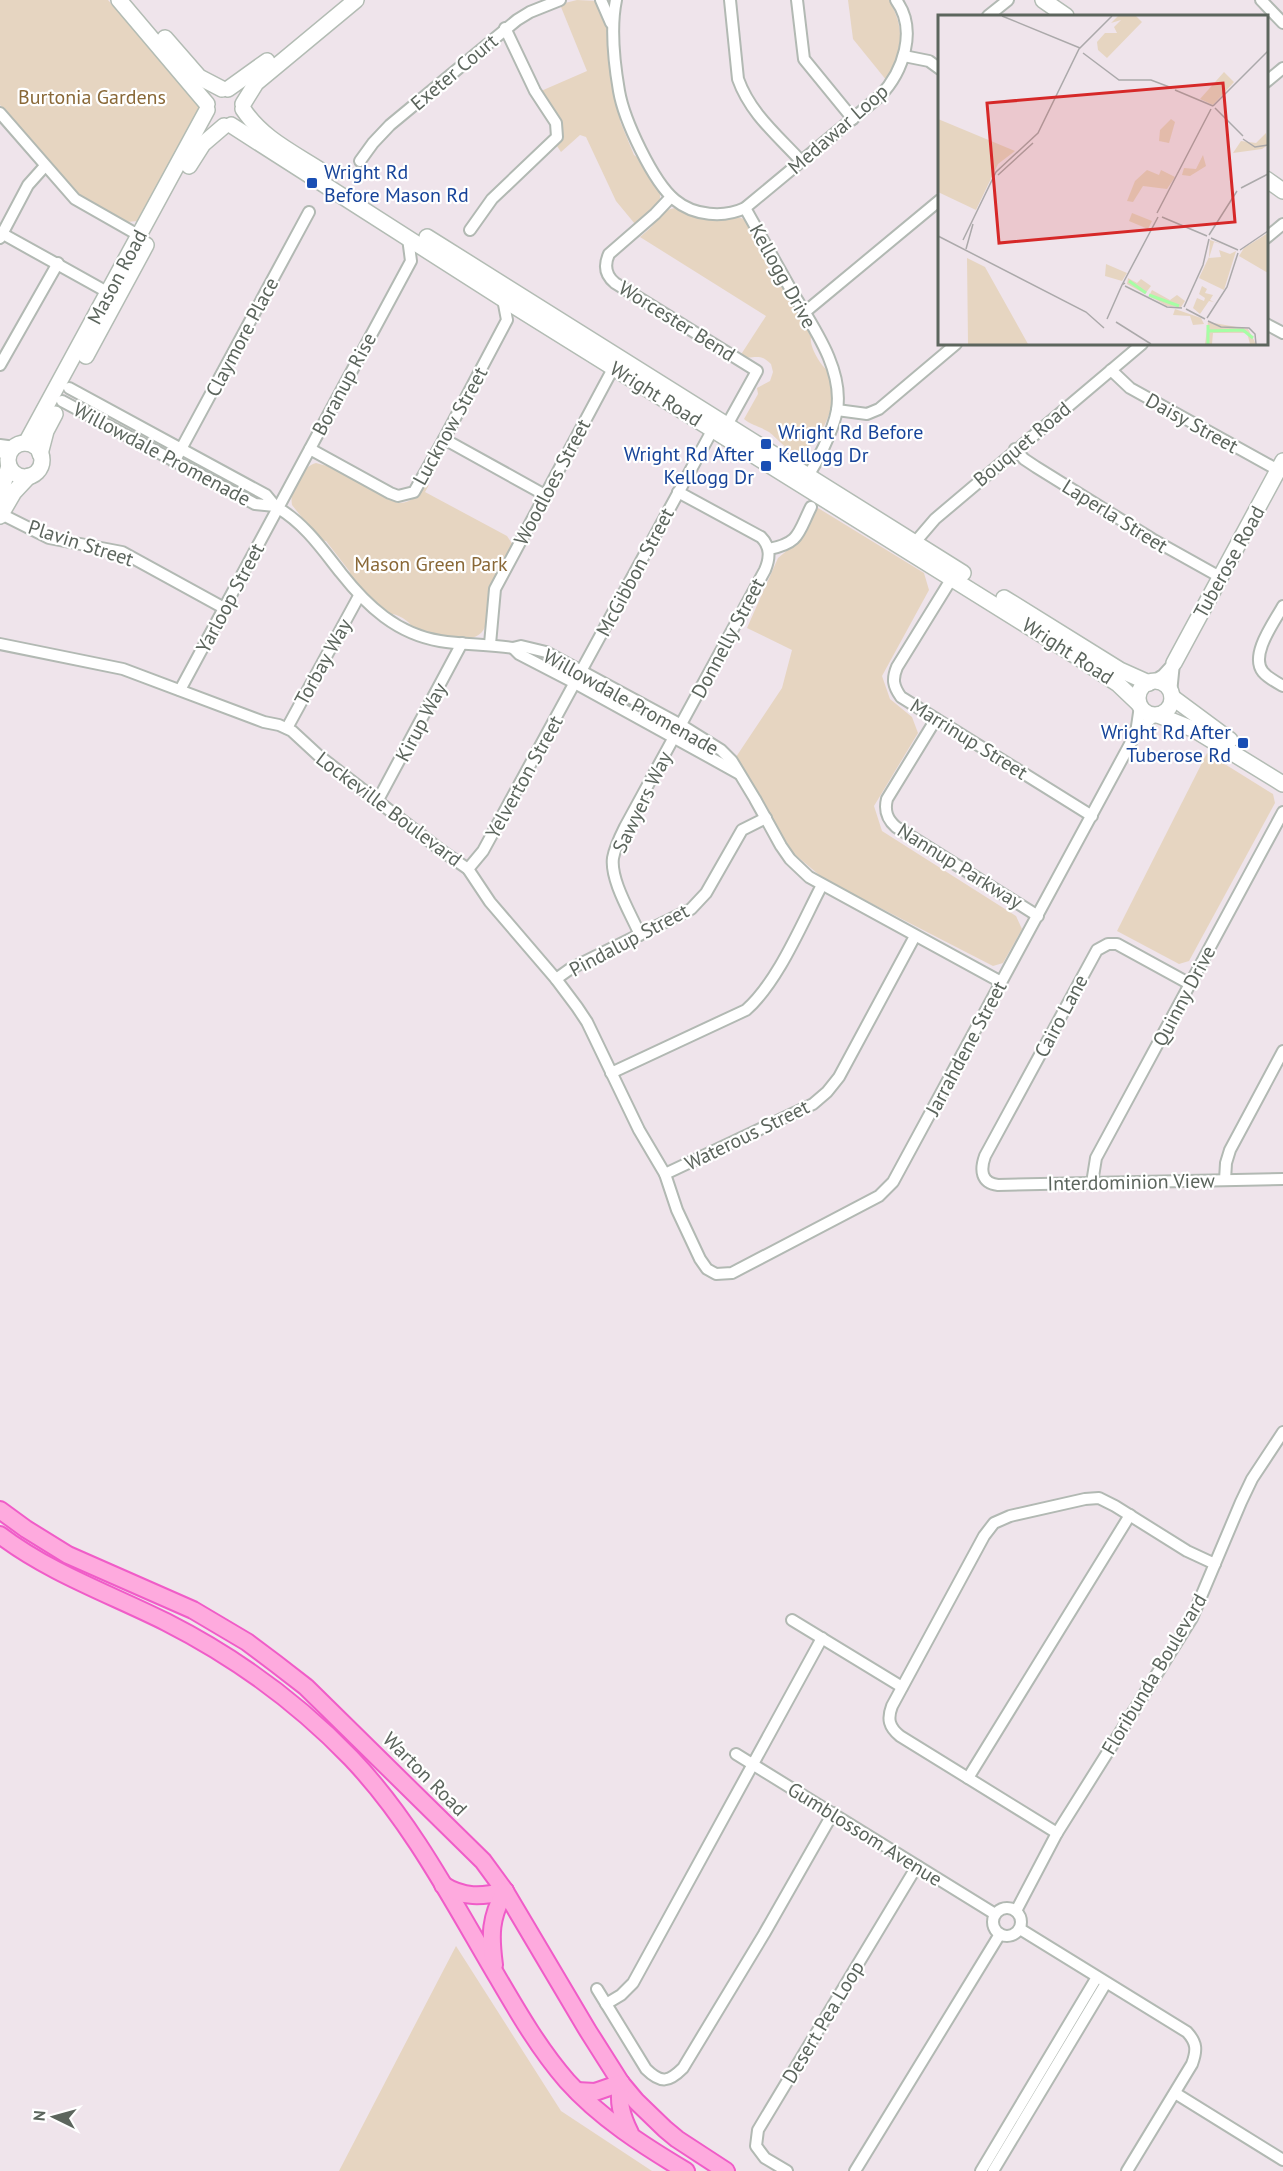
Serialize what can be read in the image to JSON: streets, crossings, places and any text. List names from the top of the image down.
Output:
{
  "streets": {
    "main road": [
      "Mason Road",
      "Wright Road",
      "Tuberose Road",
      "Warton Road"
    ],
    "street": [
      "Exeter Court",
      "Medawar Loop",
      "Kellogg Drive",
      "Worcester Bend",
      "Claymore Place",
      "Boranup Rise",
      "Daisy Street",
      "Lucknow Street",
      "Bouquet Road",
      "Willowdale Promenade",
      "Woodloes Street",
      "Laperla Street",
      "Plavin Street",
      "McGibbon Street",
      "Yarloop Street",
      "Donnelly Street",
      "Torbay Way",
      "Kirup Way",
      "Marrinup Street",
      "Yelverton Street",
      "Sawyers Way",
      "Lockeville Boulevard",
      "Nannup Parkway",
      "Pindalup Street",
      "Quinny Drive",
      "Cairo Lane",
      "Jarrahdene Street",
      "Waterous Street",
      "Interdominion View",
      "Floribunda Boulevard",
      "Gumblossom Avenue",
      "Desert Pea Loop"
    ]
  },
  "crossings": [
    ["Medawar Loop", "Kellogg Drive"],
    ["Kellogg Drive", "Worcester Bend"],
    ["Kellogg Drive", "Wright Road"],
    ["Mason Road", "Wright Road"],
    ["Mason Road", "Willowdale Promenade"],
    ["Worcester Bend", "Wright Road"],
    ["Worcester Bend", "McGibbon Street"],
    ["Claymore Place", "Willowdale Promenade"],
    ["Boranup Rise", "Lucknow Street"],
    ["Boranup Rise", "Willowdale Promenade"],
    ["Boranup Rise", "Yarloop Street"],
    ["Wright Road", "Bouquet Road"],
    ["Wright Road", "Woodloes Street"],
    ["Wright Road", "Tuberose Road"],
    ["Wright Road", "McGibbon Street"],
    ["Wright Road", "Marrinup Street"],
    ["Wright Road", "Jarrahdene Street"],
    ["Daisy Street", "Bouquet Road"],
    ["Daisy Street", "Tuberose Road"],
    ["Bouquet Road", "Laperla Street"],
    ["Willowdale Promenade", "Woodloes Street"],
    ["Willowdale Promenade", "McGibbon Street"],
    ["Willowdale Promenade", "Yarloop Street"],
    ["Willowdale Promenade", "Donnelly Street"],
    ["Willowdale Promenade", "Torbay Way"],
    ["Willowdale Promenade", "Kirup Way"],
    ["Willowdale Promenade", "Yelverton Street"],
    ["Willowdale Promenade", "Sawyers Way"],
    ["Willowdale Promenade", "Pindalup Street"],
    ["Willowdale Promenade", "Jarrahdene Street"],
    ["Willowdale Promenade", "Waterous Street"],
    ["Laperla Street", "Tuberose Road"],
    ["Plavin Street", "Yarloop Street"],
    ["Tuberose Road", "Jarrahdene Street"],
    ["McGibbon Street", "Yelverton Street"],
    ["Yarloop Street", "Lockeville Boulevard"],
    ["Donnelly Street", "Sawyers Way"],
    ["Torbay Way", "Lockeville Boulevard"],
    ["Kirup Way", "Lockeville Boulevard"],
    ["Marrinup Street", "Nannup Parkway"],
    ["Marrinup Street", "Jarrahdene Street"],
    ["Yelverton Street", "Lockeville Boulevard"],
    ["Sawyers Way", "Pindalup Street"],
    ["Lockeville Boulevard", "Pindalup Street"],
    ["Lockeville Boulevard", "Jarrahdene Street"],
    ["Lockeville Boulevard", "Waterous Street"],
    ["Nannup Parkway", "Jarrahdene Street"],
    ["Quinny Drive", "Cairo Lane"],
    ["Quinny Drive", "Interdominion View"],
    ["Cairo Lane", "Interdominion View"],
    ["Floribunda Boulevard", "Gumblossom Avenue"],
    ["Gumblossom Avenue", "Desert Pea Loop"]
  ],
  "parks": ["Burtonia Gardens", "Mason Green Park"],
  "places": {
    "transit": [
      "Wright Rd Before Mason Rd",
      "Wright Rd Before Kellogg Dr",
      "Wright Rd After Kellogg Dr",
      "Wright Rd After Tuberose Rd"
    ]
  },
  "north": "left"
}
